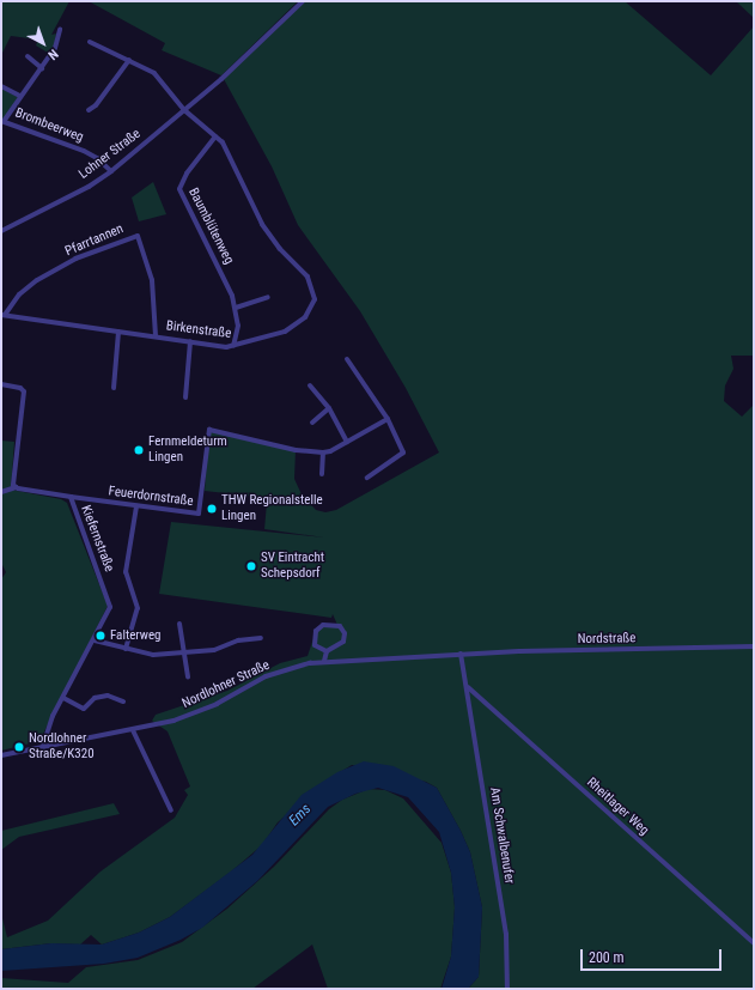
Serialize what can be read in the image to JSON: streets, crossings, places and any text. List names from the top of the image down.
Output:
{
  "streets": {
    "street": [
      "Brombeerweg",
      "Lohner Straße",
      "Baumblütenweg",
      "Pfarrtannen",
      "Birkenstraße",
      "Feuerdornstraße",
      "Kiefernstraße",
      "Nordstraße",
      "Nordlohner Straße",
      "Rheitlager Weg",
      "Am Schwalbenufer"
    ]
  },
  "crossings": [
    ["Brombeerweg", "Lohner Straße"],
    ["Lohner Straße", "Birkenstraße"],
    ["Baumblütenweg", "Birkenstraße"],
    ["Pfarrtannen", "Birkenstraße"],
    ["Feuerdornstraße", "Kiefernstraße"],
    ["Kiefernstraße", "Nordlohner Straße"],
    ["Nordstraße", "Nordlohner Straße"],
    ["Nordstraße", "Am Schwalbenufer"],
    ["Rheitlager Weg", "Am Schwalbenufer"]
  ],
  "water": ["Ems"],
  "places": [
    "Fernmeldeturm Lingen",
    "THW Regionalstelle Lingen",
    "SV Eintracht Schepsdorf",
    "Falterweg",
    "Nordlohner Straße/K320"
  ],
  "scale_bar": "200 m",
  "north": "bottom right"
}
